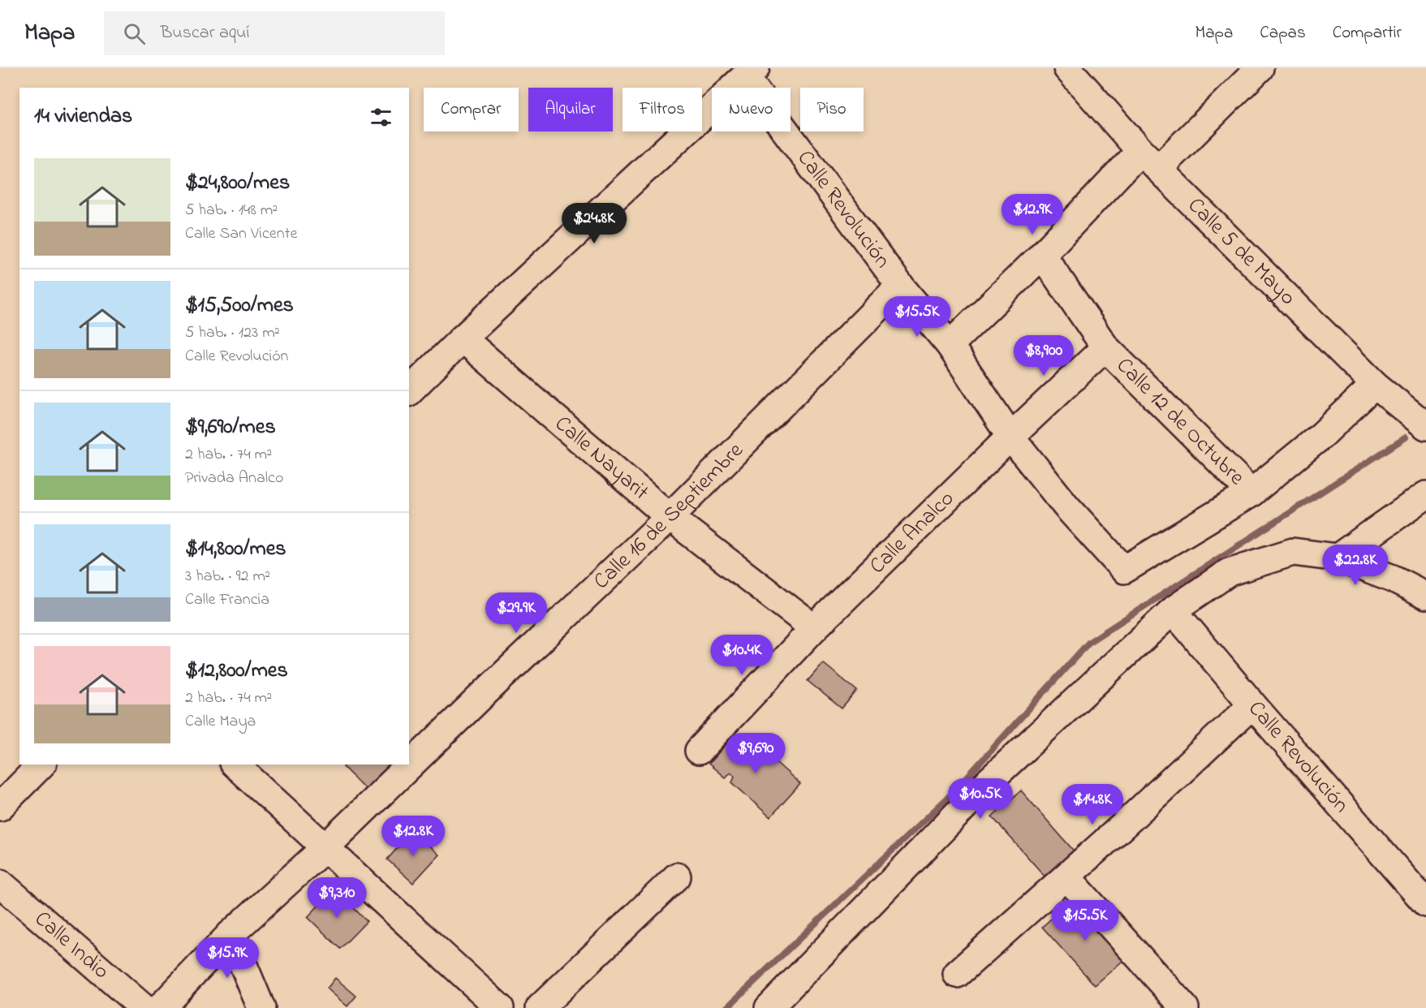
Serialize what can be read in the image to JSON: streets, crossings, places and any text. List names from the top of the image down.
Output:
{
  "streets": {
    "street": [
      "Calle Revolución",
      "Calle 5 de Mayo",
      "Calle 12 de Octubre",
      "Calle Nayarit",
      "Calle 16 de Septiembre",
      "Calle Analco",
      "Calle Indio"
    ]
  },
  "crossings": [
    ["Calle Revolución", "Calle 12 de Octubre"],
    ["Calle Revolución", "Calle 16 de Septiembre"],
    ["Calle Revolución", "Calle Analco"],
    ["Calle 12 de Octubre", "Calle Analco"],
    ["Calle Nayarit", "Calle 16 de Septiembre"],
    ["Calle Nayarit", "Calle Analco"]
  ],
  "page": {
    "header": "Mapa",
    "search": "Buscar aquí",
    "nav": ["Mapa", "Capas", "Compartir"],
    "chip": [
      "Comprar",
      "Alquilar",
      "Filtros",
      "Nuevo",
      "Piso"
    ],
    "heading": "14 viviendas",
    "list": [
      {
        "name": "$24,800/mes",
        "note": "5 hab. · 148 m² · Calle San Vicente"
      },
      {
        "name": "$15,500/mes",
        "note": "5 hab. · 123 m² · Calle Revolución"
      },
      {
        "name": "$9,690/mes",
        "note": "2 hab. · 74 m² · Privada Analco"
      },
      {
        "name": "$14,800/mes",
        "note": "3 hab. · 92 m² · Calle Francia"
      },
      {
        "name": "$12,800/mes",
        "note": "2 hab. · 74 m² · Calle Maya"
      }
    ],
    "price": [
      "$12.9K",
      "$24.8K",
      "$15.5K",
      "$8,900",
      "$22.8K",
      "$29.9K",
      "$10.4K",
      "$9,690",
      "$10.5K",
      "$14.8K",
      "$12.8K",
      "$9,310",
      "$15.5K",
      "$15.9K"
    ]
  }
}
